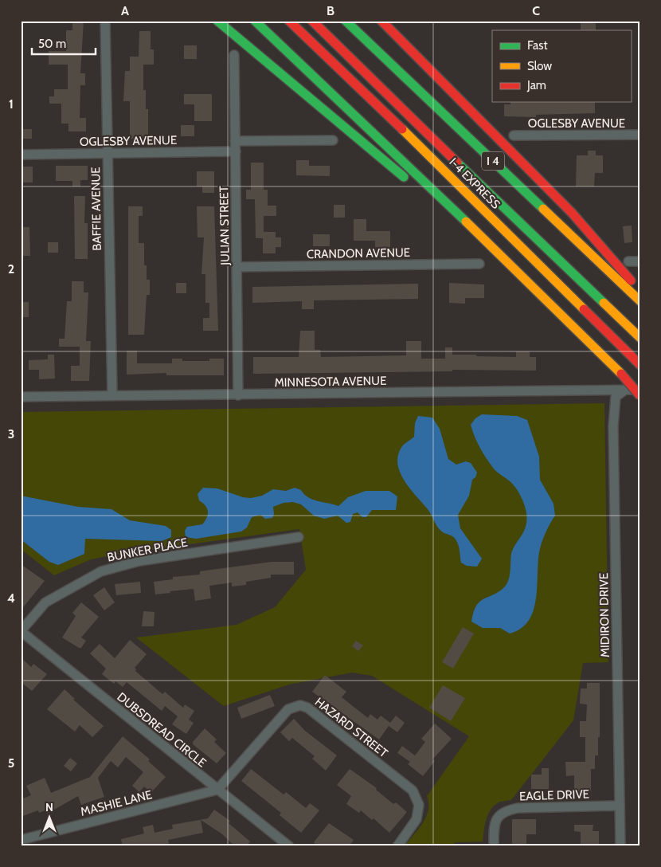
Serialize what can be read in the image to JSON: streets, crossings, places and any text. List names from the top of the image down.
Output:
{
  "streets": {
    "highway": ["I 4", "I-4 EXPRESS"],
    "street": [
      "OGLESBY AVENUE",
      "BAFFIE AVENUE",
      "JULIAN STREET",
      "CRANDON AVENUE",
      "MINNESOTA AVENUE",
      "BUNKER PLACE",
      "MIDIRON DRIVE",
      "HAZARD STREET",
      "DUBSDREAD CIRCLE",
      "EAGLE DRIVE",
      "MASHIE LANE"
    ]
  },
  "crossings": [
    ["OGLESBY AVENUE", "BAFFIE AVENUE"],
    ["OGLESBY AVENUE", "JULIAN STREET"],
    ["BAFFIE AVENUE", "MINNESOTA AVENUE"],
    ["JULIAN STREET", "CRANDON AVENUE"],
    ["JULIAN STREET", "MINNESOTA AVENUE"],
    ["MINNESOTA AVENUE", "MIDIRON DRIVE"],
    ["BUNKER PLACE", "DUBSDREAD CIRCLE"],
    ["MIDIRON DRIVE", "EAGLE DRIVE"],
    ["HAZARD STREET", "DUBSDREAD CIRCLE"],
    ["HAZARD STREET", "MASHIE LANE"],
    ["DUBSDREAD CIRCLE", "MASHIE LANE"]
  ],
  "legend": ["Fast", "Slow", "Jam"],
  "scale_bar": "50 m",
  "north": "top",
  "grid": {
    "columns": ["A", "B", "C"],
    "rows": [
      "1",
      "2",
      "3",
      "4",
      "5"
    ]
  }
}
